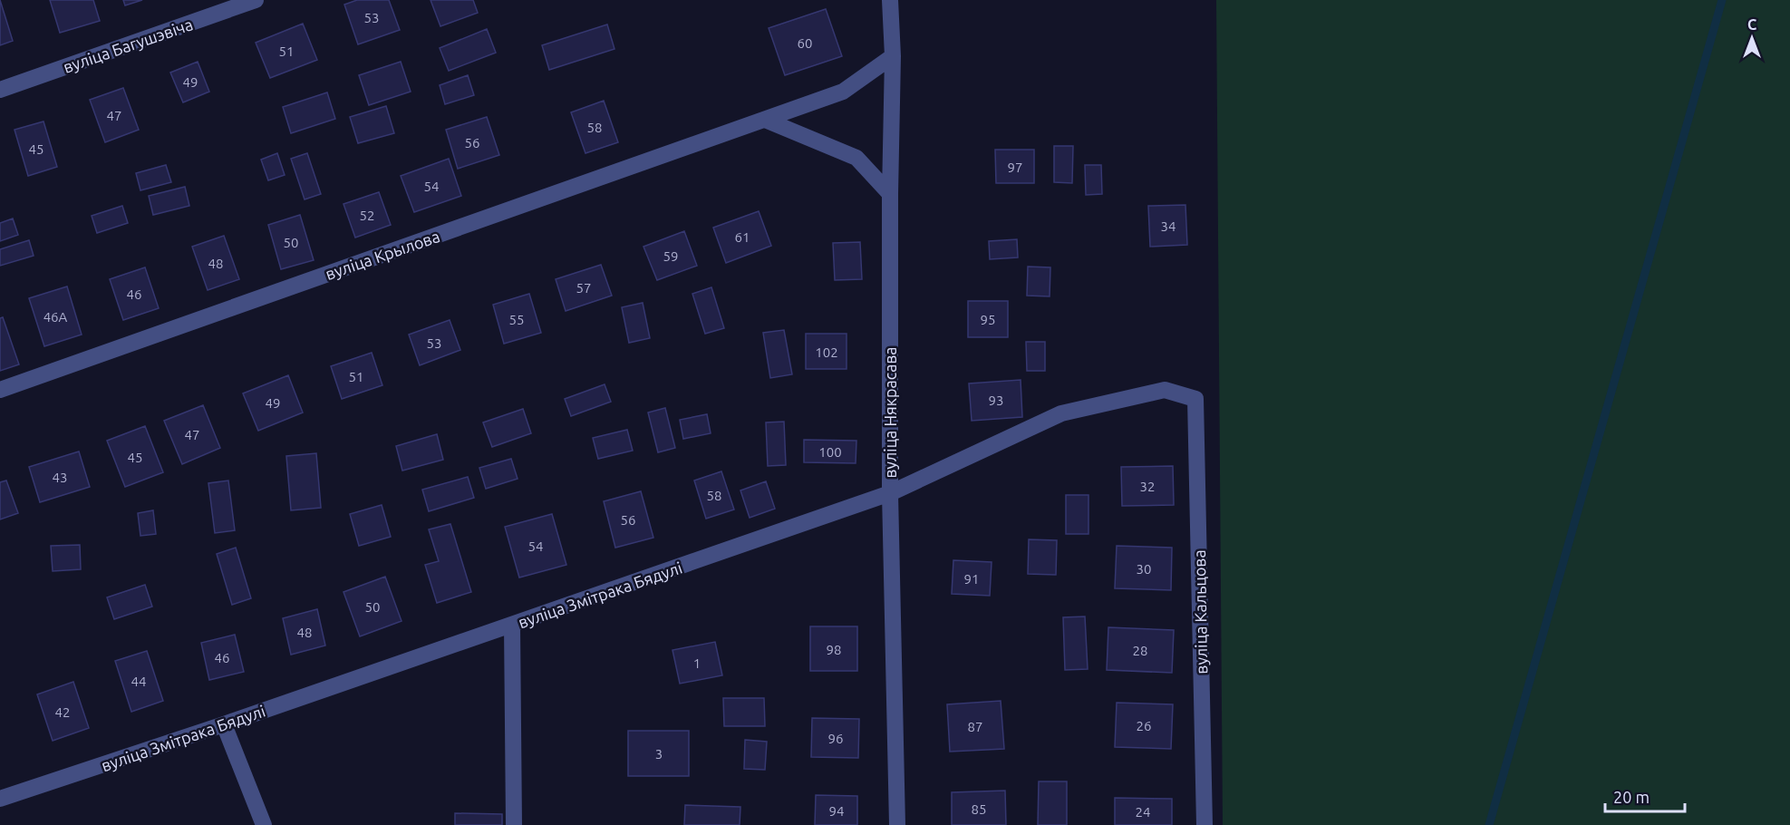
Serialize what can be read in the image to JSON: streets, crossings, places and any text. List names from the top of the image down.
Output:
{
  "streets": {
    "street": [
      "вуліца Багушэвіча",
      "вуліца Крылова",
      "вуліца Някрасава",
      "вуліца Змітрака Бядулі",
      "вуліца Кальцова"
    ]
  },
  "crossings": [
    ["вуліца Крылова", "вуліца Някрасава"],
    ["вуліца Някрасава", "вуліца Змітрака Бядулі"],
    ["вуліца Змітрака Бядулі", "вуліца Кальцова"]
  ],
  "house_numbers": [
    "53",
    "60",
    "51",
    "49",
    "47",
    "58",
    "56",
    "45",
    "97",
    "54",
    "52",
    "34",
    "61",
    "50",
    "59",
    "48",
    "57",
    "46",
    "46А",
    "55",
    "95",
    "53",
    "102",
    "51",
    "93",
    "49",
    "47",
    "100",
    "45",
    "43",
    "32",
    "58",
    "56",
    "54",
    "30",
    "91",
    "50",
    "48",
    "98",
    "28",
    "46",
    "1",
    "44",
    "42",
    "26",
    "87",
    "96",
    "3",
    "85",
    "94",
    "24"
  ],
  "scale_bar": "20 m",
  "north": "top"
}
